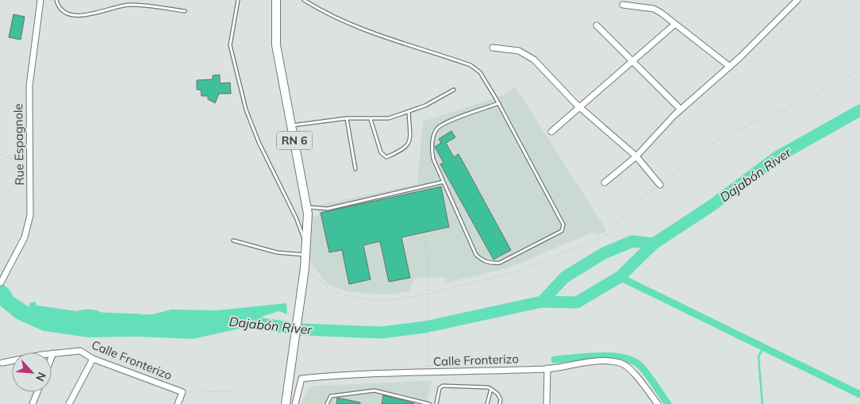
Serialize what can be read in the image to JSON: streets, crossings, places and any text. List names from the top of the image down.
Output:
{
  "streets": {
    "main road": ["RN 6"],
    "street": ["Rue Espagnole", "Calle Fronterizo"]
  },
  "water": ["Dajabón River"],
  "north": "bottom right"
}
